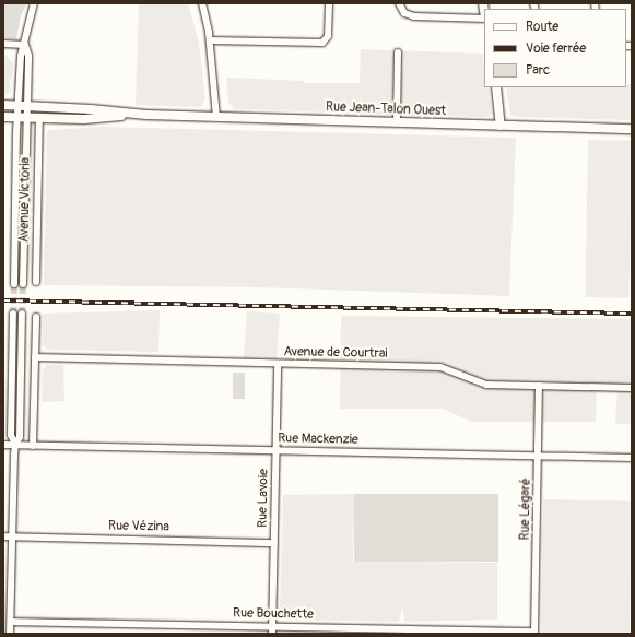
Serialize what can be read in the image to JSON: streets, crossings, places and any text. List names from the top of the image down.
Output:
{
  "streets": {
    "main road": ["Rue Jean-Talon Ouest"],
    "street": [
      "Avenue Victoria",
      "Avenue de Courtrai",
      "Rue Mackenzie",
      "Rue Lavoie",
      "Rue Légaré",
      "Rue Vézina",
      "Rue Bouchette"
    ]
  },
  "crossings": [
    ["Rue Jean-Talon Ouest", "Avenue Victoria"],
    ["Avenue de Courtrai", "Rue Lavoie"],
    ["Avenue de Courtrai", "Rue Légaré"],
    ["Rue Mackenzie", "Rue Lavoie"],
    ["Rue Mackenzie", "Rue Légaré"],
    ["Rue Lavoie", "Rue Vézina"],
    ["Rue Lavoie", "Rue Bouchette"],
    ["Rue Légaré", "Rue Bouchette"]
  ],
  "legend": ["Route", "Voie ferrée", "Parc"]
}
